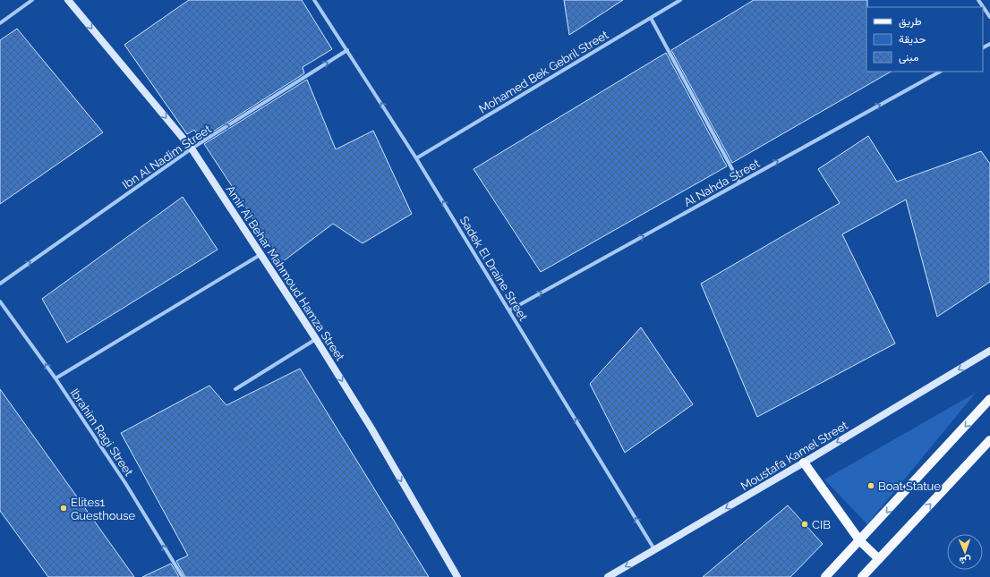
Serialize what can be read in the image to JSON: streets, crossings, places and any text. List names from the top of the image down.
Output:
{
  "streets": {
    "street": [
      "Mohamed Bek Gebril Street",
      "Ibn Al Nadim Street",
      "Al Nahda Street",
      "Sadek El Draine Street",
      "Amir Al Behar Mahmoud Hamza Street",
      "Ibrahim Ragi Street",
      "Moustafa Kamel Street"
    ]
  },
  "crossings": [
    ["Mohamed Bek Gebril Street", "Sadek El Draine Street"],
    ["Ibn Al Nadim Street", "Sadek El Draine Street"],
    ["Ibn Al Nadim Street", "Amir Al Behar Mahmoud Hamza Street"],
    ["Al Nahda Street", "Sadek El Draine Street"],
    ["Sadek El Draine Street", "Moustafa Kamel Street"]
  ],
  "one_way": [
    "Ibn Al Nadim Street",
    "Al Nahda Street",
    "Sadek El Draine Street",
    "Amir Al Behar Mahmoud Hamza Street",
    "Ibrahim Ragi Street",
    "Moustafa Kamel Street"
  ],
  "places": ["Boat Statue", "Elites1 Guesthouse", "CIB"],
  "legend": ["طريق", "حديقة", "مبنى"],
  "north": "bottom"
}
